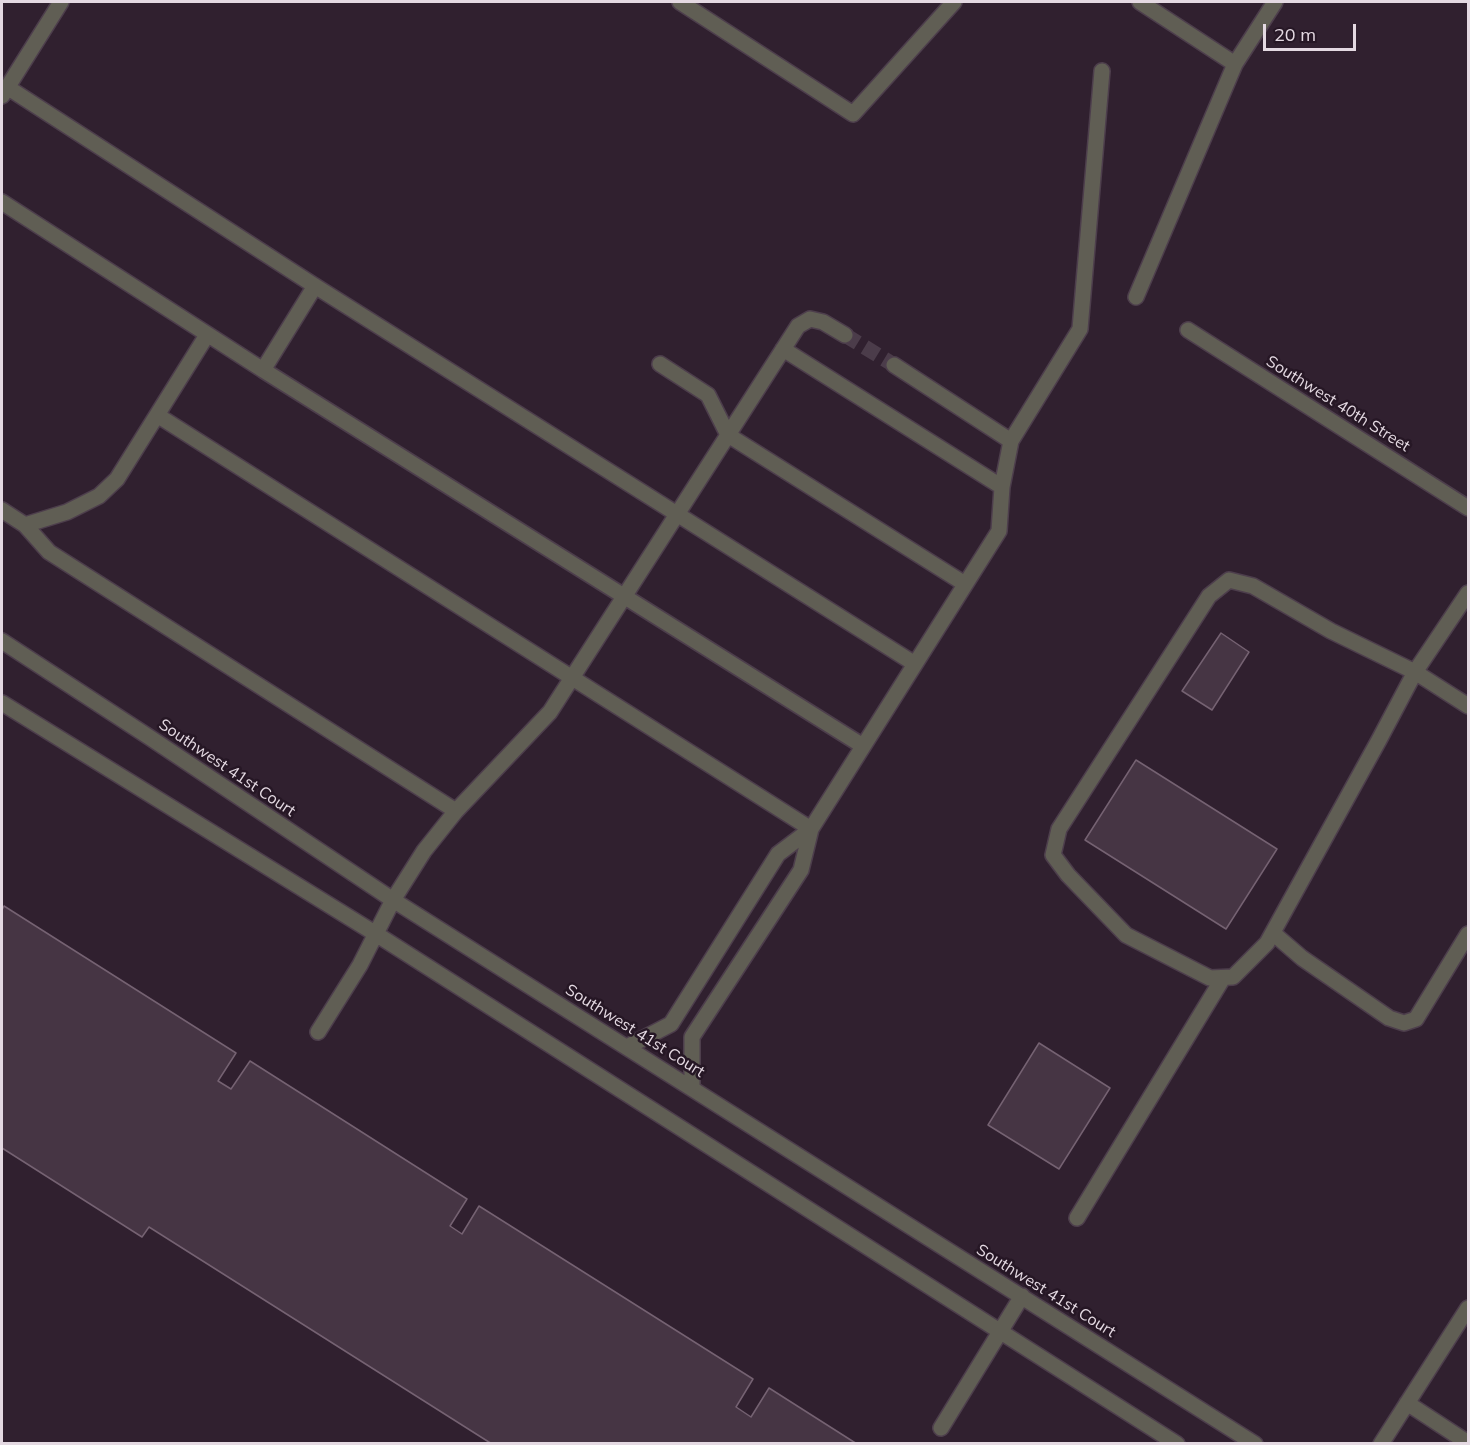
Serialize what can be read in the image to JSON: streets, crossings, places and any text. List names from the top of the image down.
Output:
{
  "streets": {
    "street": ["Southwest 40th Street", "Southwest 41st Court"]
  },
  "scale_bar": "20 m"
}
